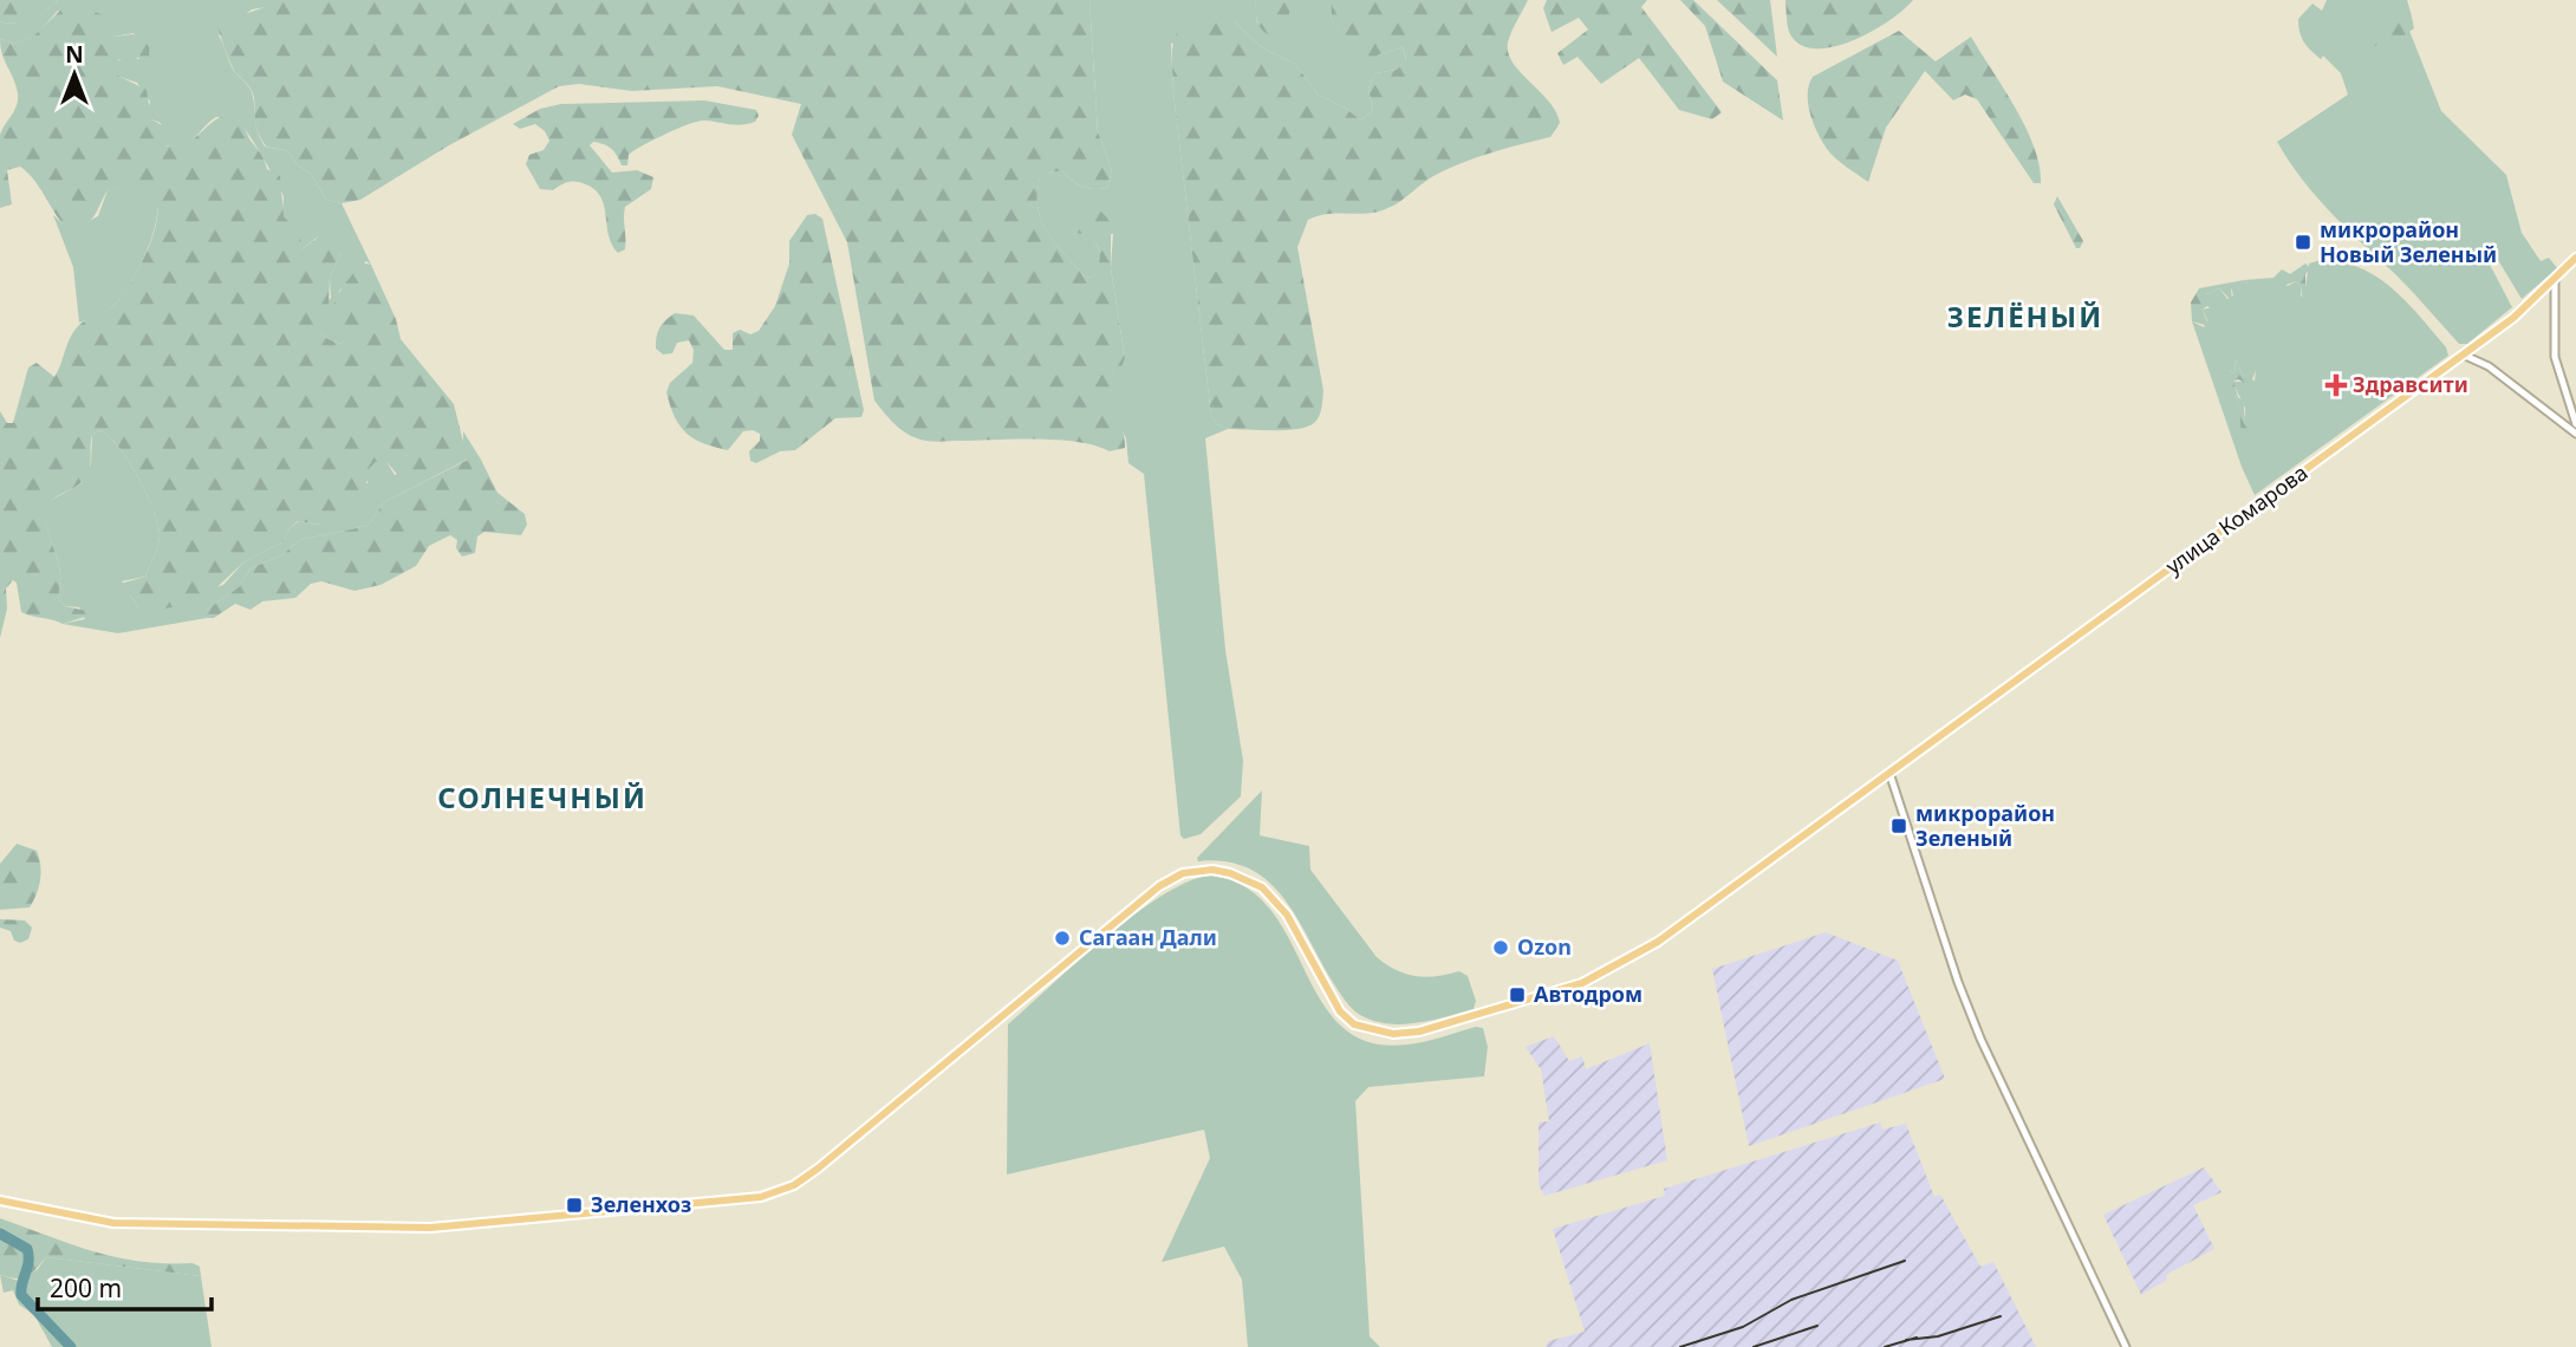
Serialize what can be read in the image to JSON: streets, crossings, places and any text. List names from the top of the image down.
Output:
{
  "streets": {
    "main road": ["улица Комарова"]
  },
  "districts": ["ЗЕЛЁНЫЙ", "СОЛНЕЧНЫЙ"],
  "places": {
    "transit": [
      "микрорайон Новый Зеленый",
      "микрорайон Зеленый",
      "Автодром",
      "Зеленхоз"
    ],
    "health": ["Здравсити"],
    "other": ["Сагаан Дали", "Ozon"]
  },
  "scale_bar": "200 m",
  "north": "top"
}
